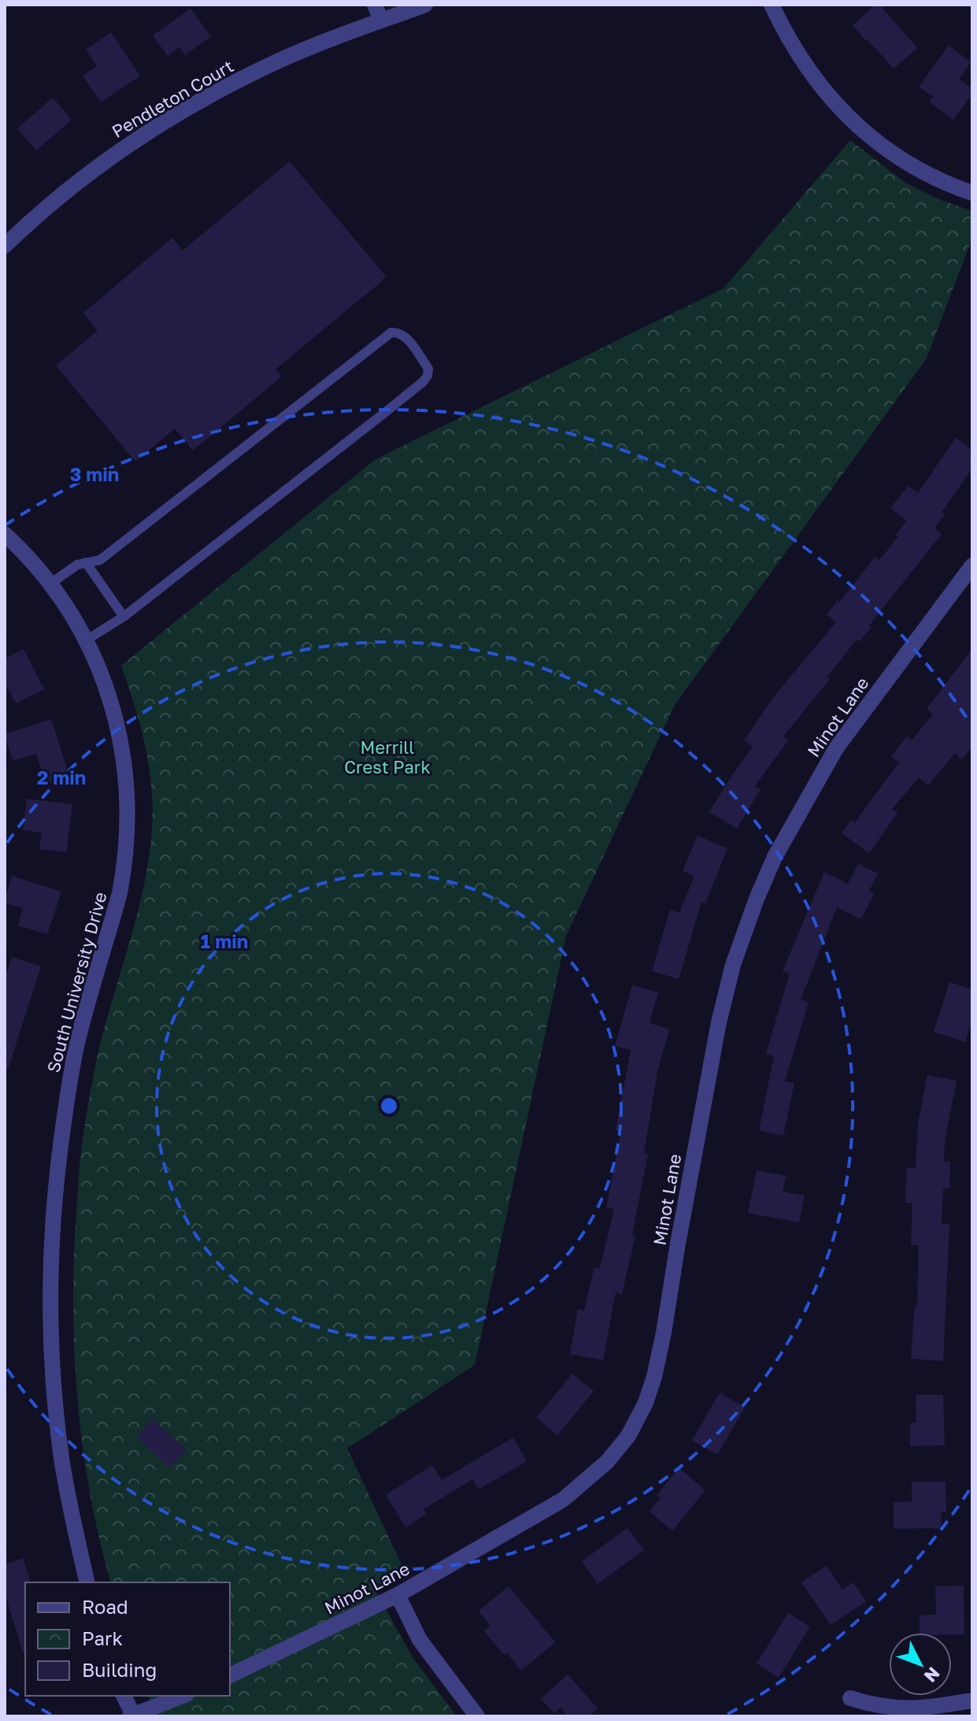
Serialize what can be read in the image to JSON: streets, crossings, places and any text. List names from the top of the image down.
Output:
{
  "streets": {
    "street": ["Pendleton Court", "Minot Lane", "South University Drive"]
  },
  "parks": ["Merrill Crest Park"],
  "legend": ["Road", "Park", "Building"],
  "north": "bottom right",
  "rings": ["3 min", "2 min", "1 min"]
}
